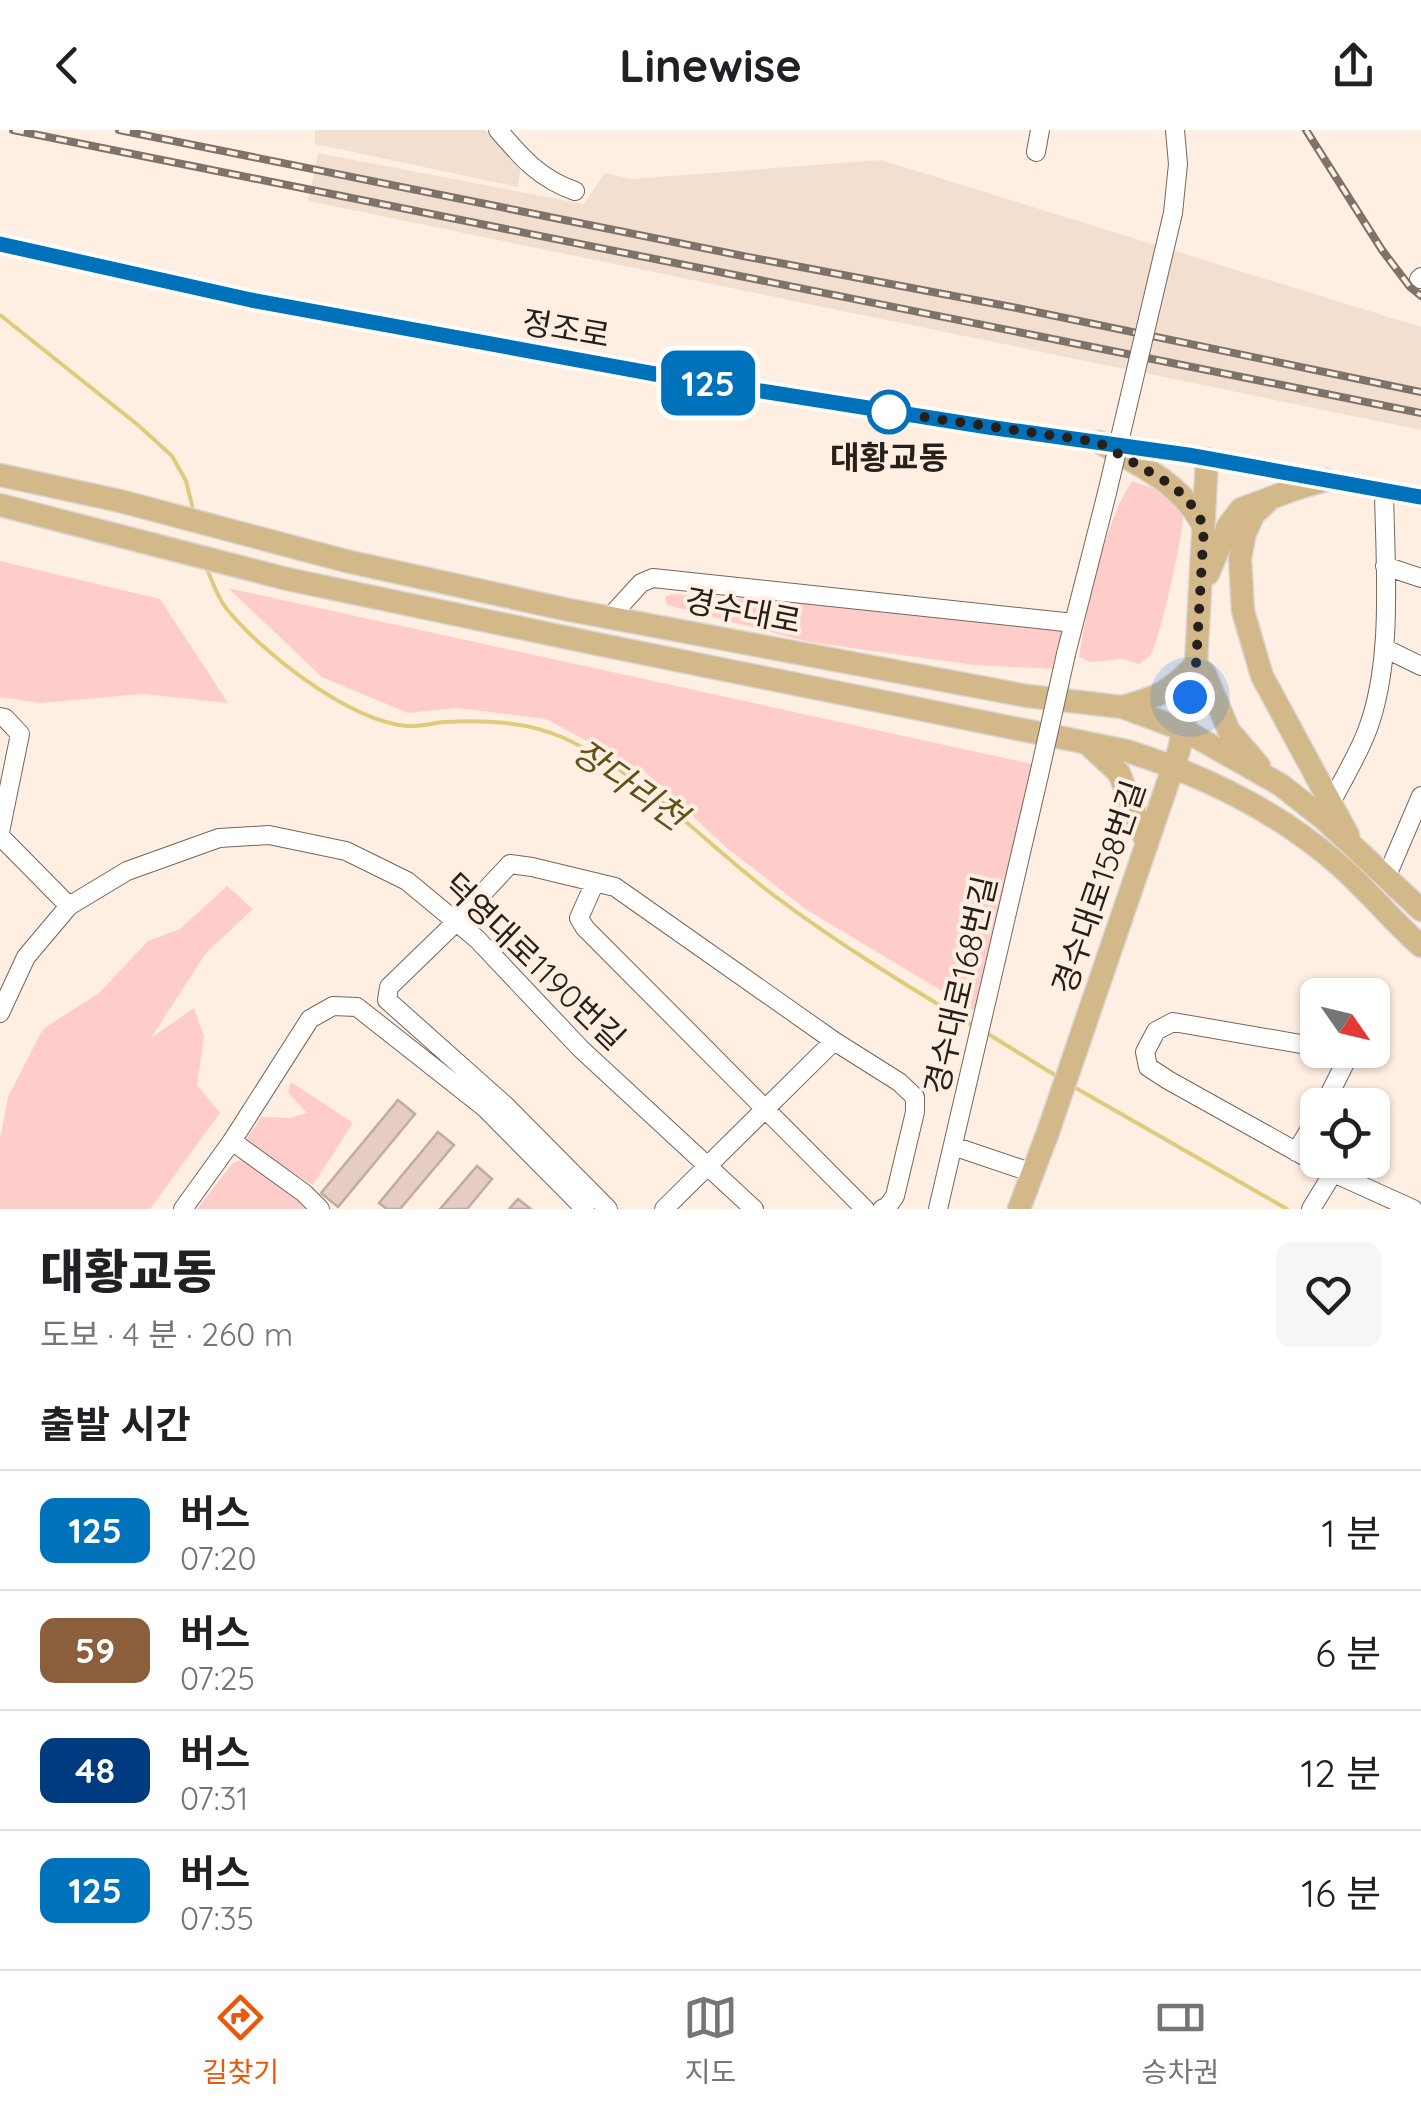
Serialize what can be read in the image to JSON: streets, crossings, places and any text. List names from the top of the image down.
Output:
{
  "streets": {
    "main road": ["경수대로", "경수대로158번길"],
    "street": ["정조로", "덕영대로1190번길", "경수대로168번길"]
  },
  "crossings": [
    ["정조로", "경수대로158번길"],
    ["경수대로", "경수대로158번길"]
  ],
  "water": ["장다리천"],
  "places": ["대황교동"],
  "lines": ["bus line 125"],
  "north": "bottom right",
  "page": {
    "header": "Linewise",
    "on_map": "125",
    "heading": [
      ["대황교동", "도보 · 4 분 · 260 m"],
      "출발 시간"
    ],
    "list": [
      {
        "mark": "125",
        "name": "버스",
        "note": "07:20",
        "value": "1 분"
      },
      {
        "mark": "59",
        "name": "버스",
        "note": "07:25",
        "value": "6 분"
      },
      {
        "mark": "48",
        "name": "버스",
        "note": "07:31",
        "value": "12 분"
      },
      {
        "mark": "125",
        "name": "버스",
        "note": "07:35",
        "value": "16 분"
      }
    ],
    "tabs": ["길찾기", "지도", "승차권"]
  }
}
